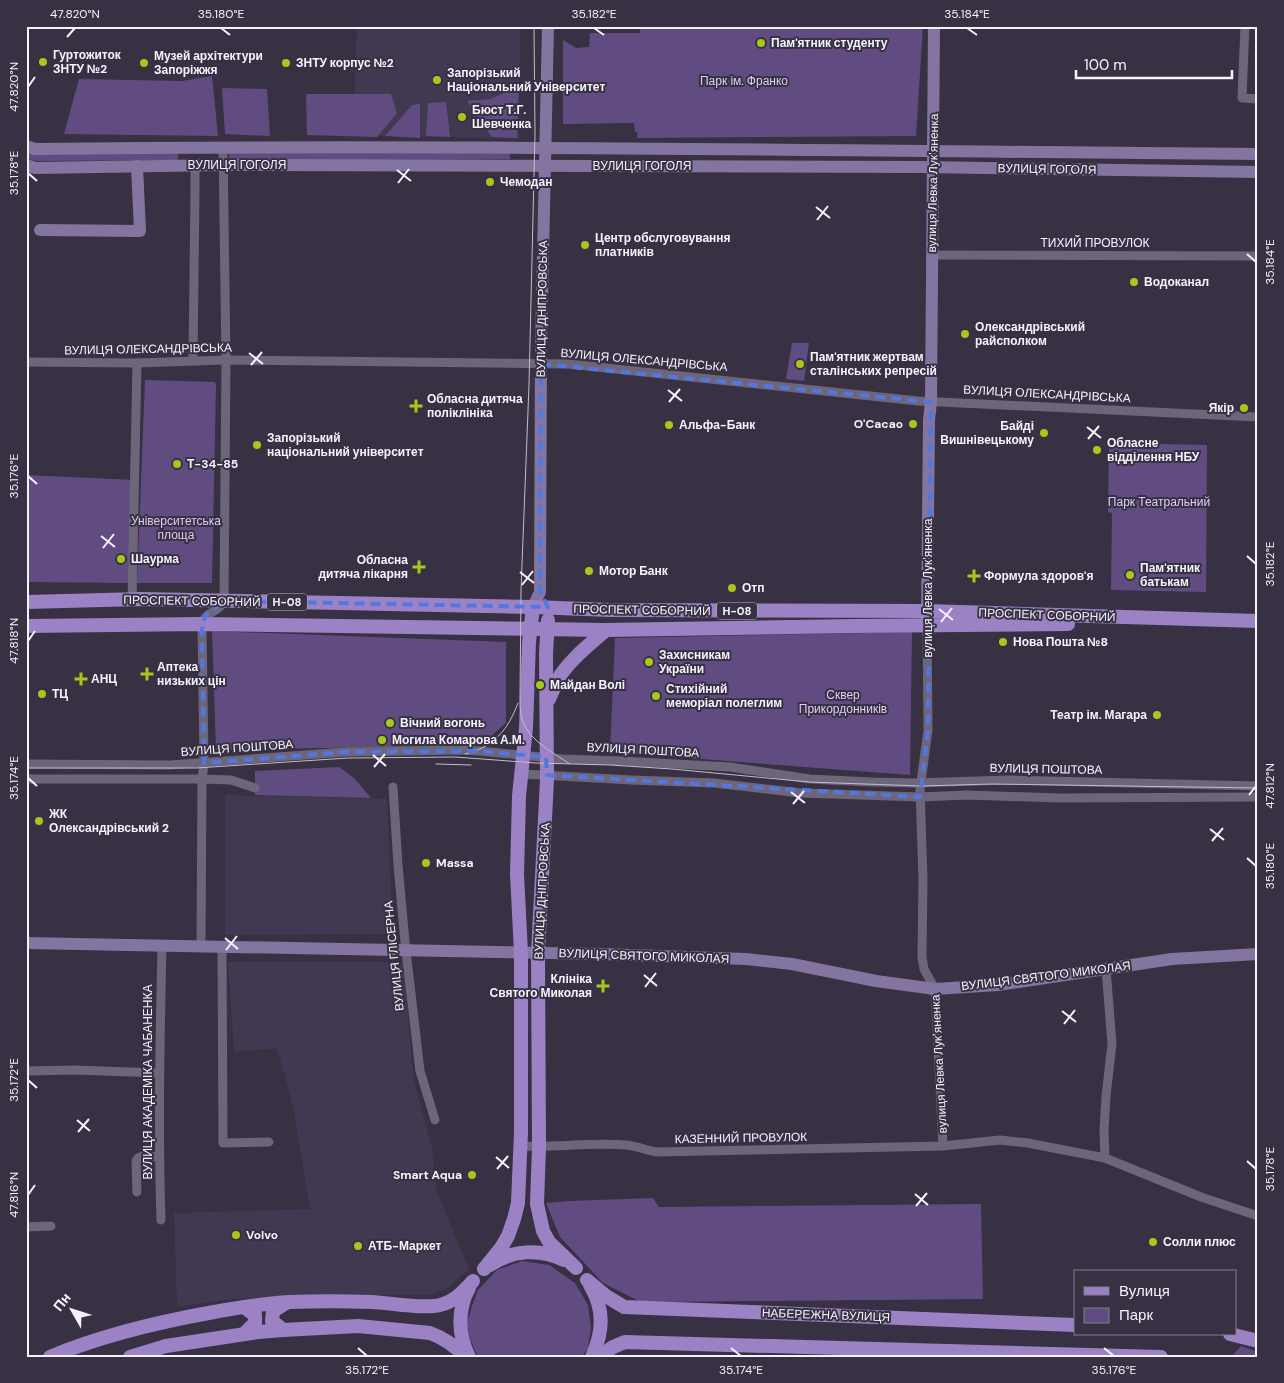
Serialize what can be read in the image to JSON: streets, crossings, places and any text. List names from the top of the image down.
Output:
{
  "streets": {
    "main road": [
      "ВУЛИЦЯ ДНІПРОВСЬКА",
      "ПРОСПЕКТ СОБОРНИЙ",
      "Н-08",
      "НАБЕРЕЖНА ВУЛИЦЯ"
    ],
    "street": [
      "ВУЛИЦЯ ГОГОЛЯ",
      "вулиця Левка Лукʼяненка",
      "ТИХИЙ ПРОВУЛОК",
      "ВУЛИЦЯ ОЛЕКСАНДРІВСЬКА",
      "ВУЛИЦЯ ПОШТОВА",
      "ВУЛИЦЯ ГЛІСЕРНА",
      "ВУЛИЦЯ СВЯТОГО МИКОЛАЯ",
      "ВУЛИЦЯ АКАДЕМІКА ЧАБАНЕНКА",
      "КАЗЕННИЙ ПРОВУЛОК"
    ]
  },
  "crossings": [
    ["ВУЛИЦЯ ГОГОЛЯ", "вулиця Левка Лукʼяненка"],
    ["ВУЛИЦЯ ГОГОЛЯ", "ВУЛИЦЯ ДНІПРОВСЬКА"],
    ["вулиця Левка Лукʼяненка", "ТИХИЙ ПРОВУЛОК"],
    ["вулиця Левка Лукʼяненка", "ВУЛИЦЯ ОЛЕКСАНДРІВСЬКА"],
    ["вулиця Левка Лукʼяненка", "ПРОСПЕКТ СОБОРНИЙ"],
    ["вулиця Левка Лукʼяненка", "ВУЛИЦЯ ПОШТОВА"],
    ["вулиця Левка Лукʼяненка", "ВУЛИЦЯ СВЯТОГО МИКОЛАЯ"],
    ["вулиця Левка Лукʼяненка", "КАЗЕННИЙ ПРОВУЛОК"],
    ["ВУЛИЦЯ ДНІПРОВСЬКА", "ВУЛИЦЯ ОЛЕКСАНДРІВСЬКА"],
    ["ВУЛИЦЯ ДНІПРОВСЬКА", "ПРОСПЕКТ СОБОРНИЙ"],
    ["ВУЛИЦЯ ДНІПРОВСЬКА", "ВУЛИЦЯ ПОШТОВА"],
    ["ВУЛИЦЯ ДНІПРОВСЬКА", "ВУЛИЦЯ СВЯТОГО МИКОЛАЯ"],
    ["ВУЛИЦЯ ДНІПРОВСЬКА", "КАЗЕННИЙ ПРОВУЛОК"],
    ["ВУЛИЦЯ ДНІПРОВСЬКА", "НАБЕРЕЖНА ВУЛИЦЯ"],
    ["ВУЛИЦЯ ГЛІСЕРНА", "ВУЛИЦЯ СВЯТОГО МИКОЛАЯ"],
    ["ВУЛИЦЯ СВЯТОГО МИКОЛАЯ", "ВУЛИЦЯ АКАДЕМІКА ЧАБАНЕНКА"]
  ],
  "parks": [
    "Парк ім. Франко",
    "Парк Театральний",
    "Університетська площа",
    "Сквер Прикордонників"
  ],
  "places": {
    "other": [
      "Пам'ятник студенту",
      "Гуртожиток ЗНТУ №2",
      "Музей архітектури Запоріжжя",
      "ЗНТУ корпус №2",
      "Запорізький Національний Університет",
      "Бюст Т.Г. Шевченка",
      "Чемодан",
      "Центр обслуговування платників",
      "Водоканал",
      "Олександрівський райсполком",
      "Пам'ятник жертвам сталінських репресій",
      "Якір",
      "O'Cacao",
      "Альфа-Банк",
      "Байді Вишнівецькому",
      "Запорізький національний університет",
      "Обласне відділення НБУ",
      "Т-34-85",
      "Шаурма",
      "Мотор Банк",
      "Пам'ятник батькам",
      "Отп",
      "Нова Пошта №8",
      "Захисникам України",
      "Майдан Волі",
      "ТЦ",
      "Стихійний меморіал полеглим",
      "Театр ім. Магара",
      "Вічний вогонь",
      "Могила Комарова А.М.",
      "ЖК Олександрівський 2",
      "Massa",
      "Smart Aqua",
      "Volvo",
      "Солли плюс",
      "АТБ-Маркет"
    ],
    "health": [
      "Обласна дитяча поліклініка",
      "Обласна дитяча лікарня",
      "Формула здоров'я",
      "Аптека низьких цін",
      "АНЦ",
      "Клініка Святого Миколая"
    ]
  },
  "legend": ["Вулиця", "Парк"],
  "scale_bar": "100 m",
  "north": "top left",
  "coordinates": [
    "47.820°N",
    "35.180°E",
    "35.182°E",
    "35.184°E",
    "35.178°E",
    "35.176°E",
    "47.818°N",
    "35.174°E",
    "47.812°N",
    "35.172°E",
    "47.816°N"
  ]
}
